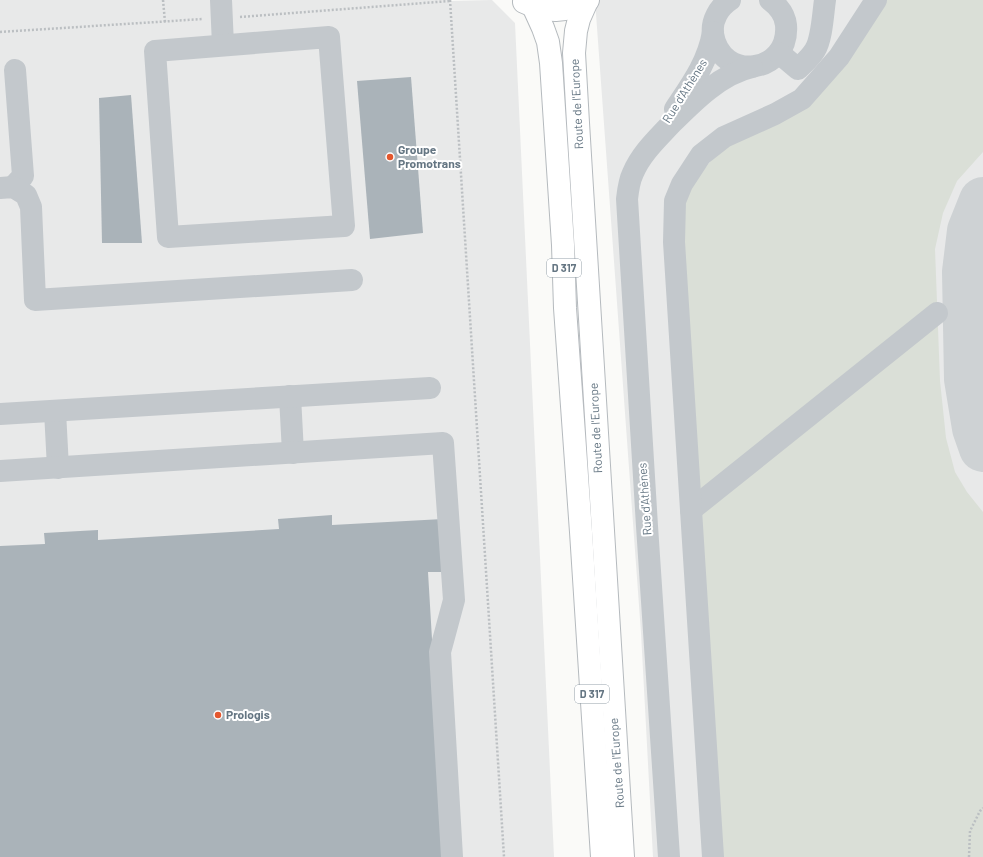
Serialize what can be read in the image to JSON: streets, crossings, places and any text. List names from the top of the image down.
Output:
{
  "streets": {
    "main road": ["Route de l'Europe", "D 317"],
    "street": ["Rue d'Athènes"]
  },
  "places": ["Groupe Promotrans", "Prologis"]
}
